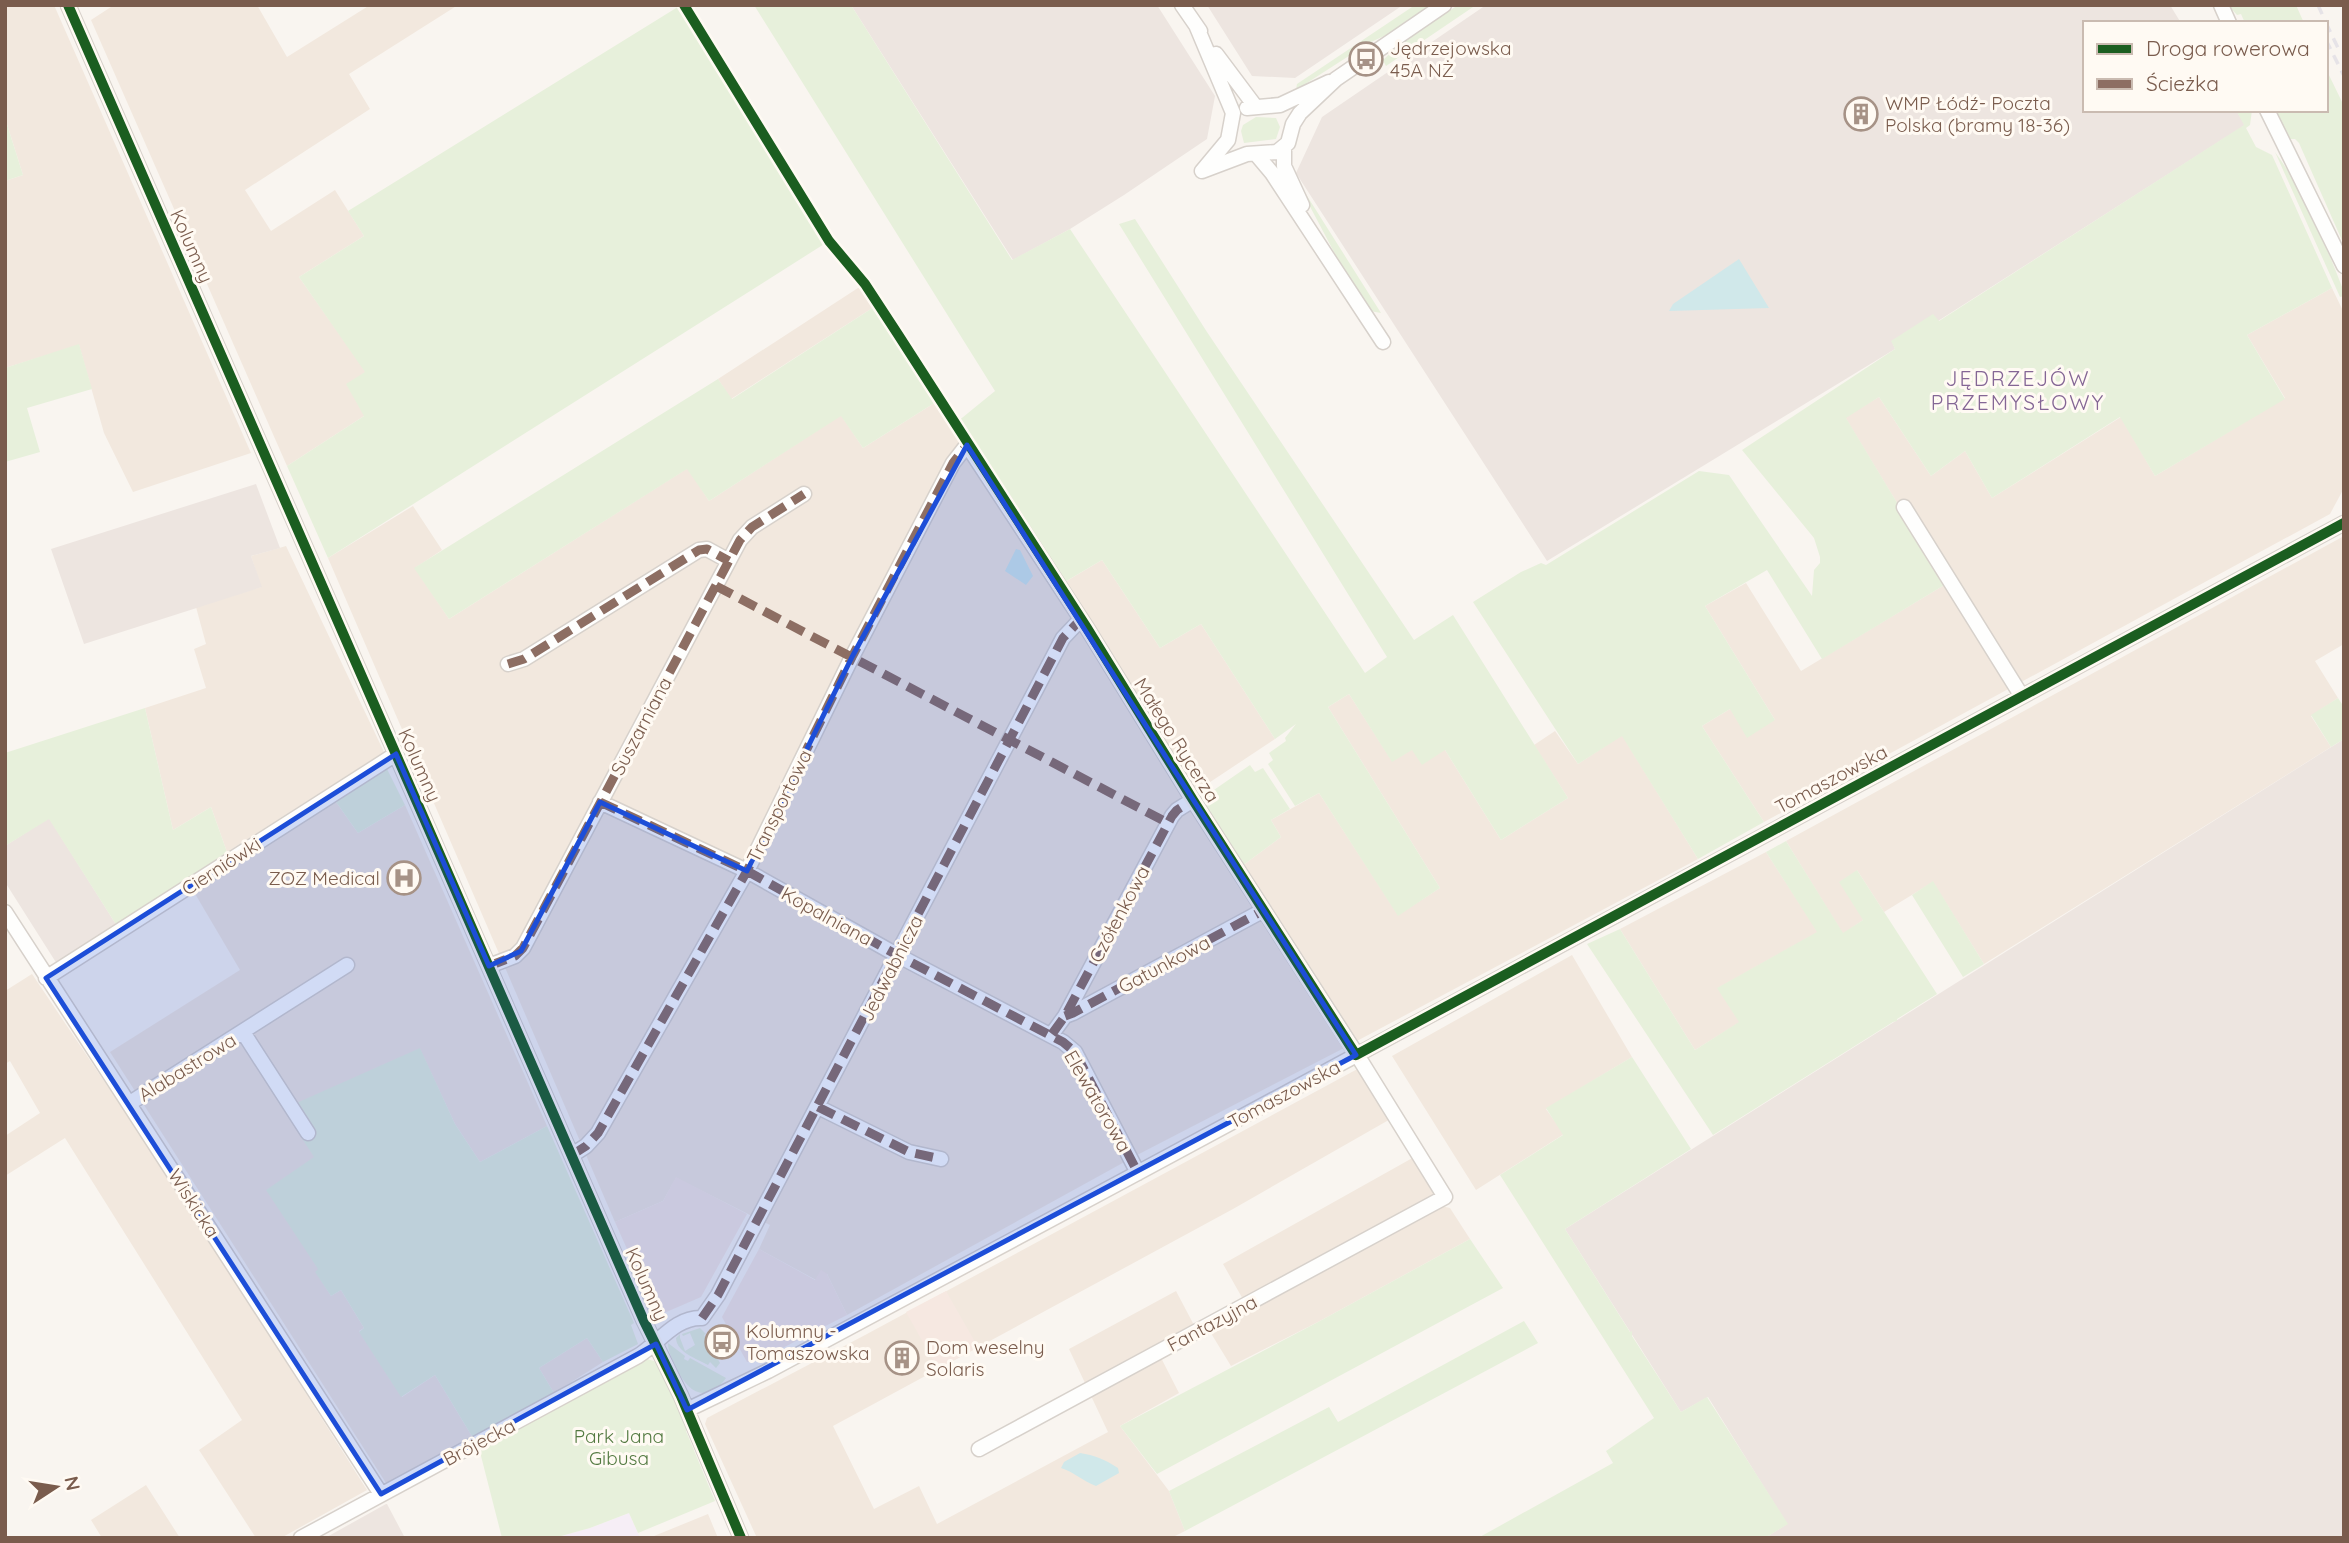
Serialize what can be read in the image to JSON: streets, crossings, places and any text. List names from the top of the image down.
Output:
{
  "streets": {
    "street": [
      "Kolumny",
      "Suszarniana",
      "Małego Rycerza",
      "Tomaszowska",
      "Transportowa",
      "Cierniówki",
      "Czółenkowa",
      "Kopalniana",
      "Gatunkowa",
      "Jedwabnicza",
      "Alabastrowa",
      "Elewatorowa",
      "Wiskicka",
      "Fantazyjna",
      "Brójecka"
    ]
  },
  "crossings": [
    ["Kolumny", "Suszarniana"],
    ["Kolumny", "Tomaszowska"],
    ["Kolumny", "Transportowa"],
    ["Kolumny", "Cierniówki"],
    ["Kolumny", "Brójecka"],
    ["Suszarniana", "Kopalniana"],
    ["Małego Rycerza", "Tomaszowska"],
    ["Małego Rycerza", "Transportowa"],
    ["Małego Rycerza", "Czółenkowa"],
    ["Małego Rycerza", "Gatunkowa"],
    ["Małego Rycerza", "Jedwabnicza"],
    ["Małego Rycerza", "Fantazyjna"],
    ["Tomaszowska", "Elewatorowa"],
    ["Transportowa", "Kopalniana"],
    ["Cierniówki", "Wiskicka"],
    ["Czółenkowa", "Kopalniana"],
    ["Czółenkowa", "Gatunkowa"],
    ["Czółenkowa", "Elewatorowa"],
    ["Kopalniana", "Jedwabnicza"],
    ["Kopalniana", "Elewatorowa"],
    ["Jedwabnicza", "Brójecka"],
    ["Alabastrowa", "Wiskicka"],
    ["Wiskicka", "Brójecka"]
  ],
  "districts": ["JĘDRZEJÓW PRZEMYSŁOWY"],
  "parks": ["Park Jana Gibusa"],
  "places": {
    "bus stop": ["Jędrzejowska 45A NŻ", "Kolumny - Tomaszowska"],
    "building": ["WMP Łódź- Poczta Polska (bramy 18-36)", "Dom weselny Solaris"],
    "hospital": ["ZOZ Medical"]
  },
  "legend": ["Droga rowerowa", "Ścieżka"],
  "north": "right"
}
